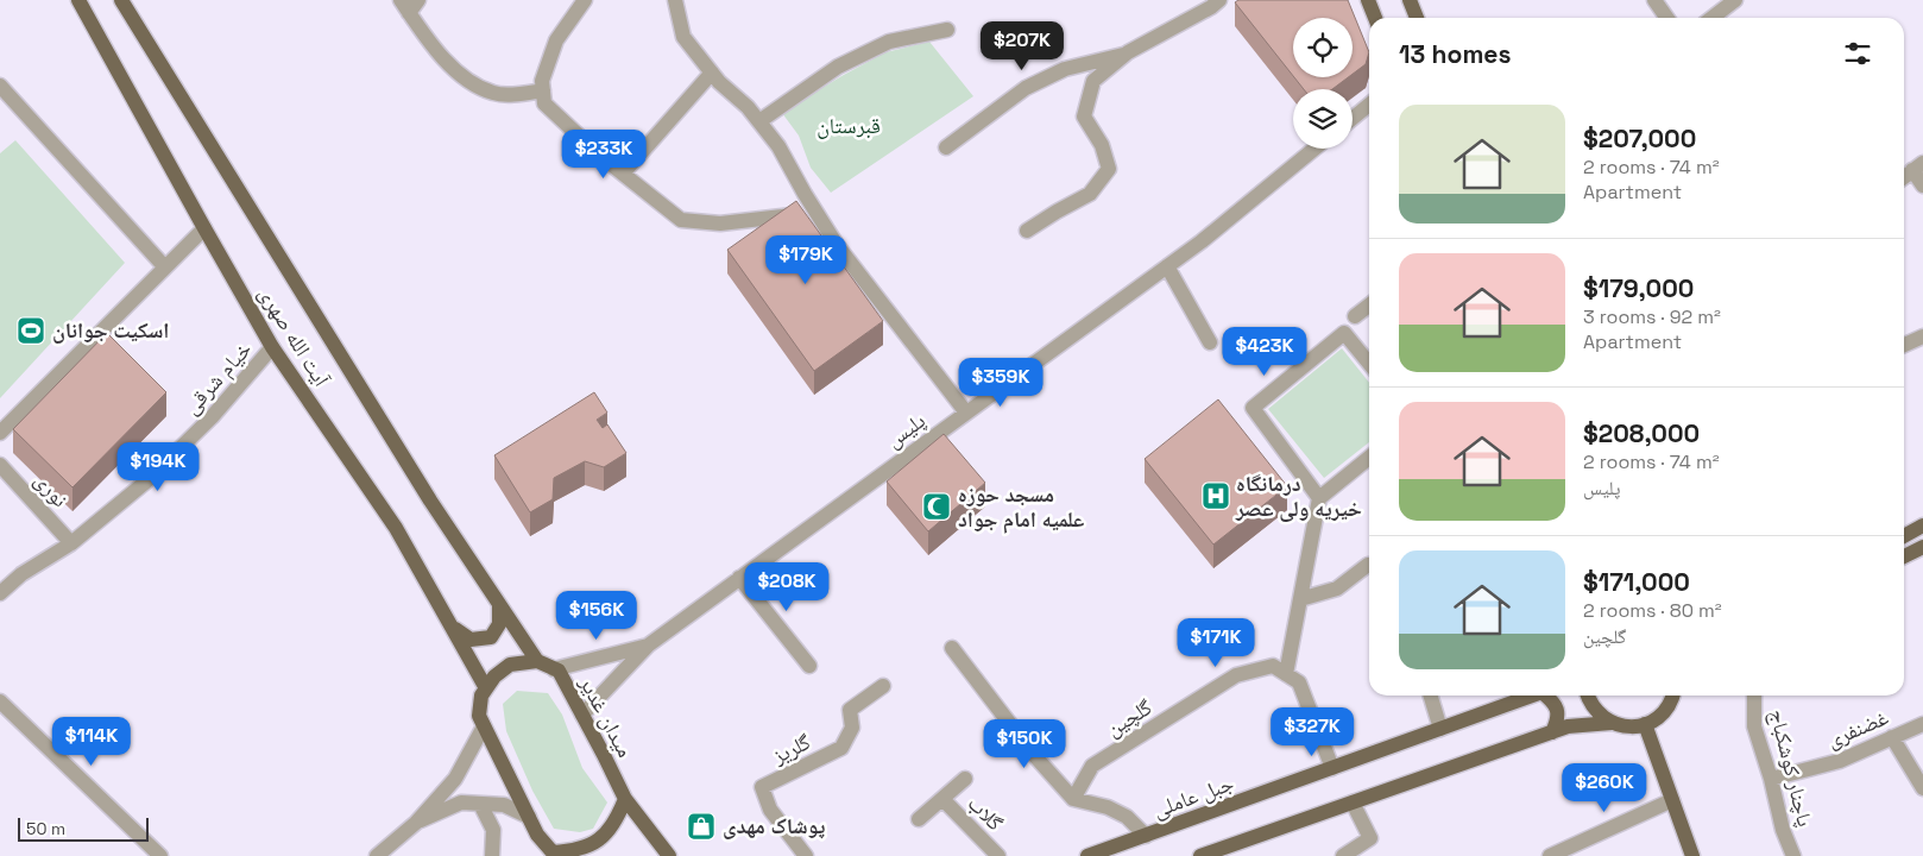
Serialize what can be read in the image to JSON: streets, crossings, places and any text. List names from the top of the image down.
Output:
{
  "streets": {
    "main road": ["آیت الله صهری", "میدان غدیر", "جبل عاملی"],
    "street": [
      "خیام شرقی",
      "پلیس",
      "نوری",
      "گلچین",
      "غضنفری",
      "گلریز",
      "پاچنار کوشکباج",
      "گلاب"
    ]
  },
  "crossings": [
    ["آیت الله صهری", "خیام شرقی"],
    ["آیت الله صهری", "میدان غدیر"],
    ["خیام شرقی", "نوری"],
    ["غضنفری", "پاچنار کوشکباج"]
  ],
  "parks": ["قبرستان"],
  "places": {
    "sports": ["اسکیت جوانان"],
    "hospital": ["درمانگاه خیریه ولی عصر"],
    "mosque": ["مسجد حوزه علمیه امام جواد"],
    "shop": ["پوشاک مهدی"]
  },
  "scale_bar": "50 m",
  "page": {
    "heading": "13 homes",
    "price": [
      "$207K",
      "$233K",
      "$179K",
      "$423K",
      "$359K",
      "$194K",
      "$208K",
      "$156K",
      "$171K",
      "$327K",
      "$114K",
      "$150K",
      "$260K"
    ],
    "list": [
      {
        "name": "$207,000",
        "note": "2 rooms · 74 m² · Apartment"
      },
      {
        "name": "$179,000",
        "note": "3 rooms · 92 m² · Apartment"
      },
      {
        "name": "$208,000",
        "note": "2 rooms · 74 m² · پلیس"
      },
      {
        "name": "$171,000",
        "note": "2 rooms · 80 m² · گلچین"
      }
    ],
    "scale": "50 m"
  }
}
